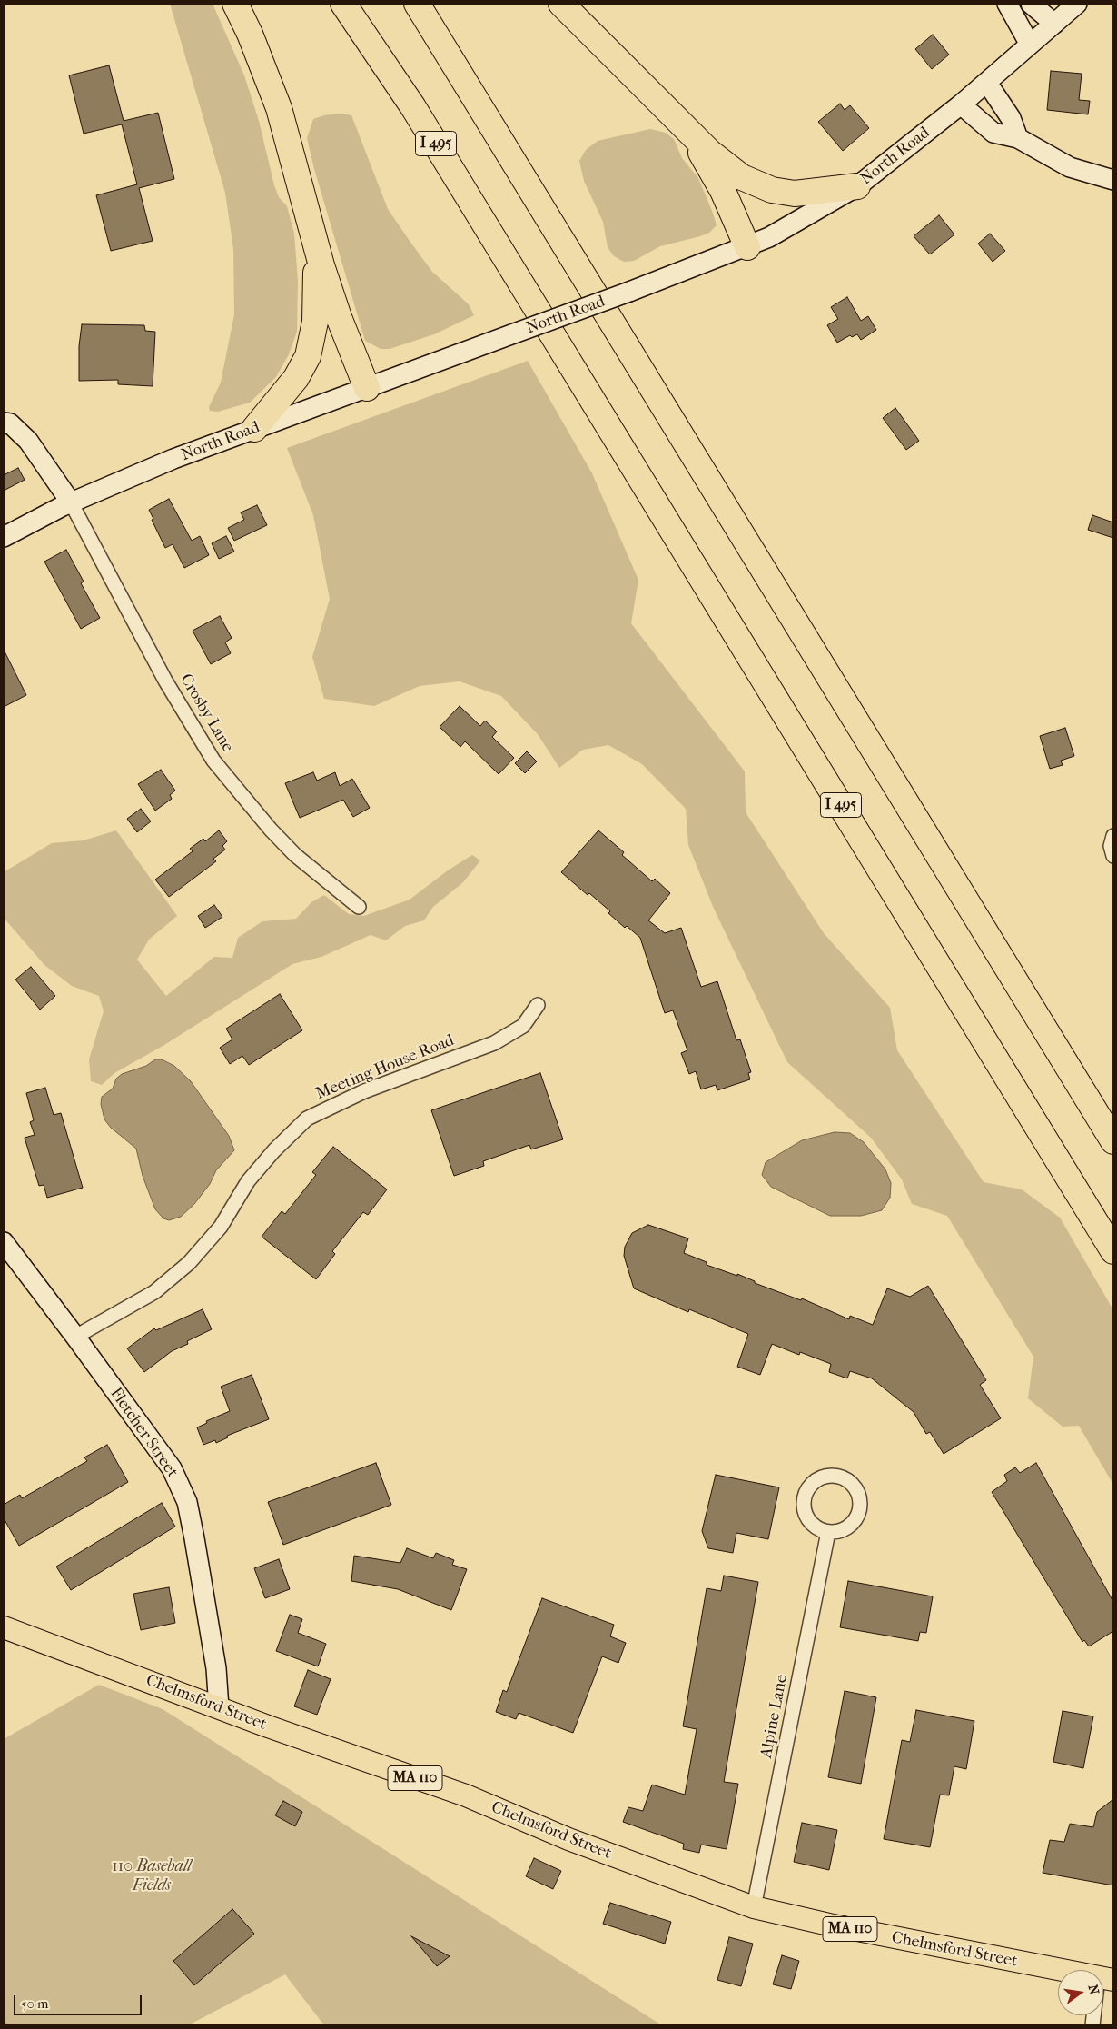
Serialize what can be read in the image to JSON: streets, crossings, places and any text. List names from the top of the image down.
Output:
{
  "streets": {
    "highway": ["I 495"],
    "main road": [
      "North Road",
      "Fletcher Street",
      "Chelmsford Street",
      "MA 110"
    ],
    "street": ["Crosby Lane", "Meeting House Road", "Alpine Lane"]
  },
  "crossings": [
    ["North Road", "Crosby Lane"],
    ["Meeting House Road", "Fletcher Street"],
    ["Fletcher Street", "Chelmsford Street"],
    ["Chelmsford Street", "Alpine Lane"]
  ],
  "parks": ["110 Baseball Fields"],
  "scale_bar": "50 m",
  "north": "right"
}
